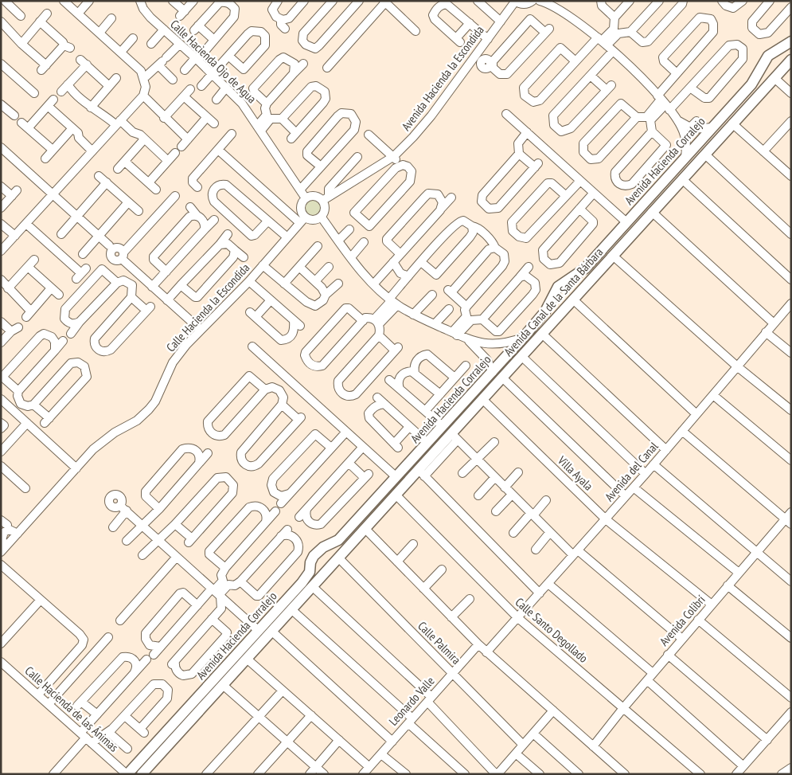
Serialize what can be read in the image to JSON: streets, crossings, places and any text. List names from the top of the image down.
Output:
{
  "streets": {
    "main road": ["Avenida Hacienda Corralejo", "Avenida Canal de la Santa Bárbara"],
    "street": [
      "Calle Hacienda Ojo de Agua",
      "Avenida Hacienda la Escondida",
      "Calle Hacienda la Escondida",
      "Avenida del Canal",
      "Villa Ayala",
      "Avenida Colibrí",
      "Calle Santo Degollado",
      "Calle Palmira",
      "Leonardo Valle",
      "Calle Hacienda de las Ánimas"
    ]
  },
  "crossings": [
    ["Calle Hacienda Ojo de Agua", "Avenida Hacienda la Escondida"],
    ["Calle Hacienda Ojo de Agua", "Calle Hacienda la Escondida"],
    ["Avenida Hacienda la Escondida", "Calle Hacienda la Escondida"],
    ["Avenida Hacienda Corralejo", "Calle Hacienda de las Ánimas"],
    ["Avenida Canal de la Santa Bárbara", "Villa Ayala"],
    ["Avenida Canal de la Santa Bárbara", "Calle Santo Degollado"],
    ["Avenida Canal de la Santa Bárbara", "Calle Palmira"],
    ["Avenida del Canal", "Villa Ayala"],
    ["Avenida del Canal", "Calle Santo Degollado"],
    ["Villa Ayala", "Avenida Colibrí"],
    ["Avenida Colibrí", "Calle Santo Degollado"],
    ["Calle Palmira", "Leonardo Valle"]
  ]
}
